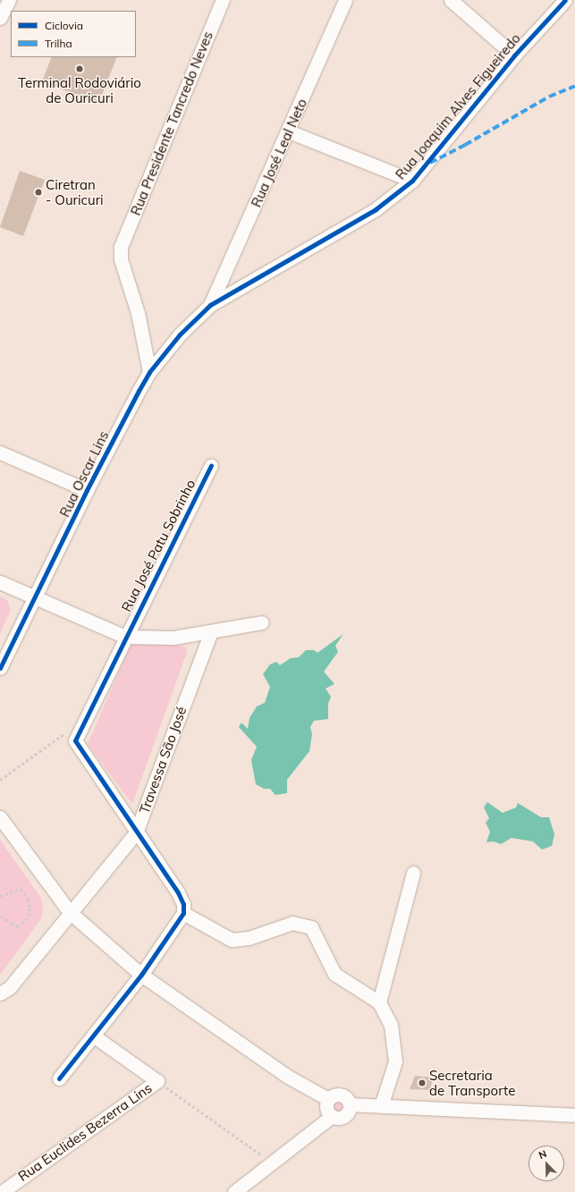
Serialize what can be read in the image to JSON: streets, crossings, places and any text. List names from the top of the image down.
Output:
{
  "streets": {
    "street": [
      "Rua Joaquim Alves Figueiredo",
      "Rua Presidente Tancredo Neves",
      "Rua José Leal Neto",
      "Rua Oscar Lins",
      "Rua José Patu Sobrinho",
      "Travessa São José",
      "Rua Euclides Bezerra Lins"
    ]
  },
  "crossings": [
    ["Rua Joaquim Alves Figueiredo", "Rua José Leal Neto"],
    ["Rua Joaquim Alves Figueiredo", "Rua Oscar Lins"],
    ["Rua Presidente Tancredo Neves", "Rua Oscar Lins"],
    ["Rua José Leal Neto", "Rua Oscar Lins"]
  ],
  "places": ["Terminal Rodoviário de Ouricuri", "Ciretran - Ouricuri", "Secretaria de Transporte"],
  "legend": ["Ciclovia", "Trilha"],
  "north": "top left"
}
